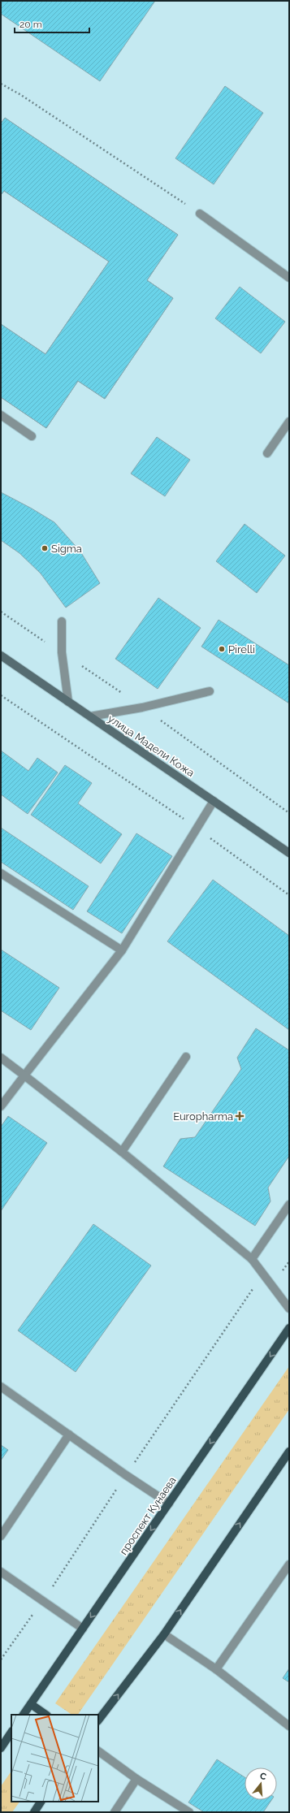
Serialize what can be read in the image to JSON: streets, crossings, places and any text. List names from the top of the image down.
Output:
{
  "streets": {
    "main road": ["улица Мадели Кожа", "проспект Кунаева"]
  },
  "places": {
    "other": ["Sigma", "Pirelli"],
    "health": ["Europharma"]
  },
  "scale_bar": "20 m",
  "north": "top"
}
